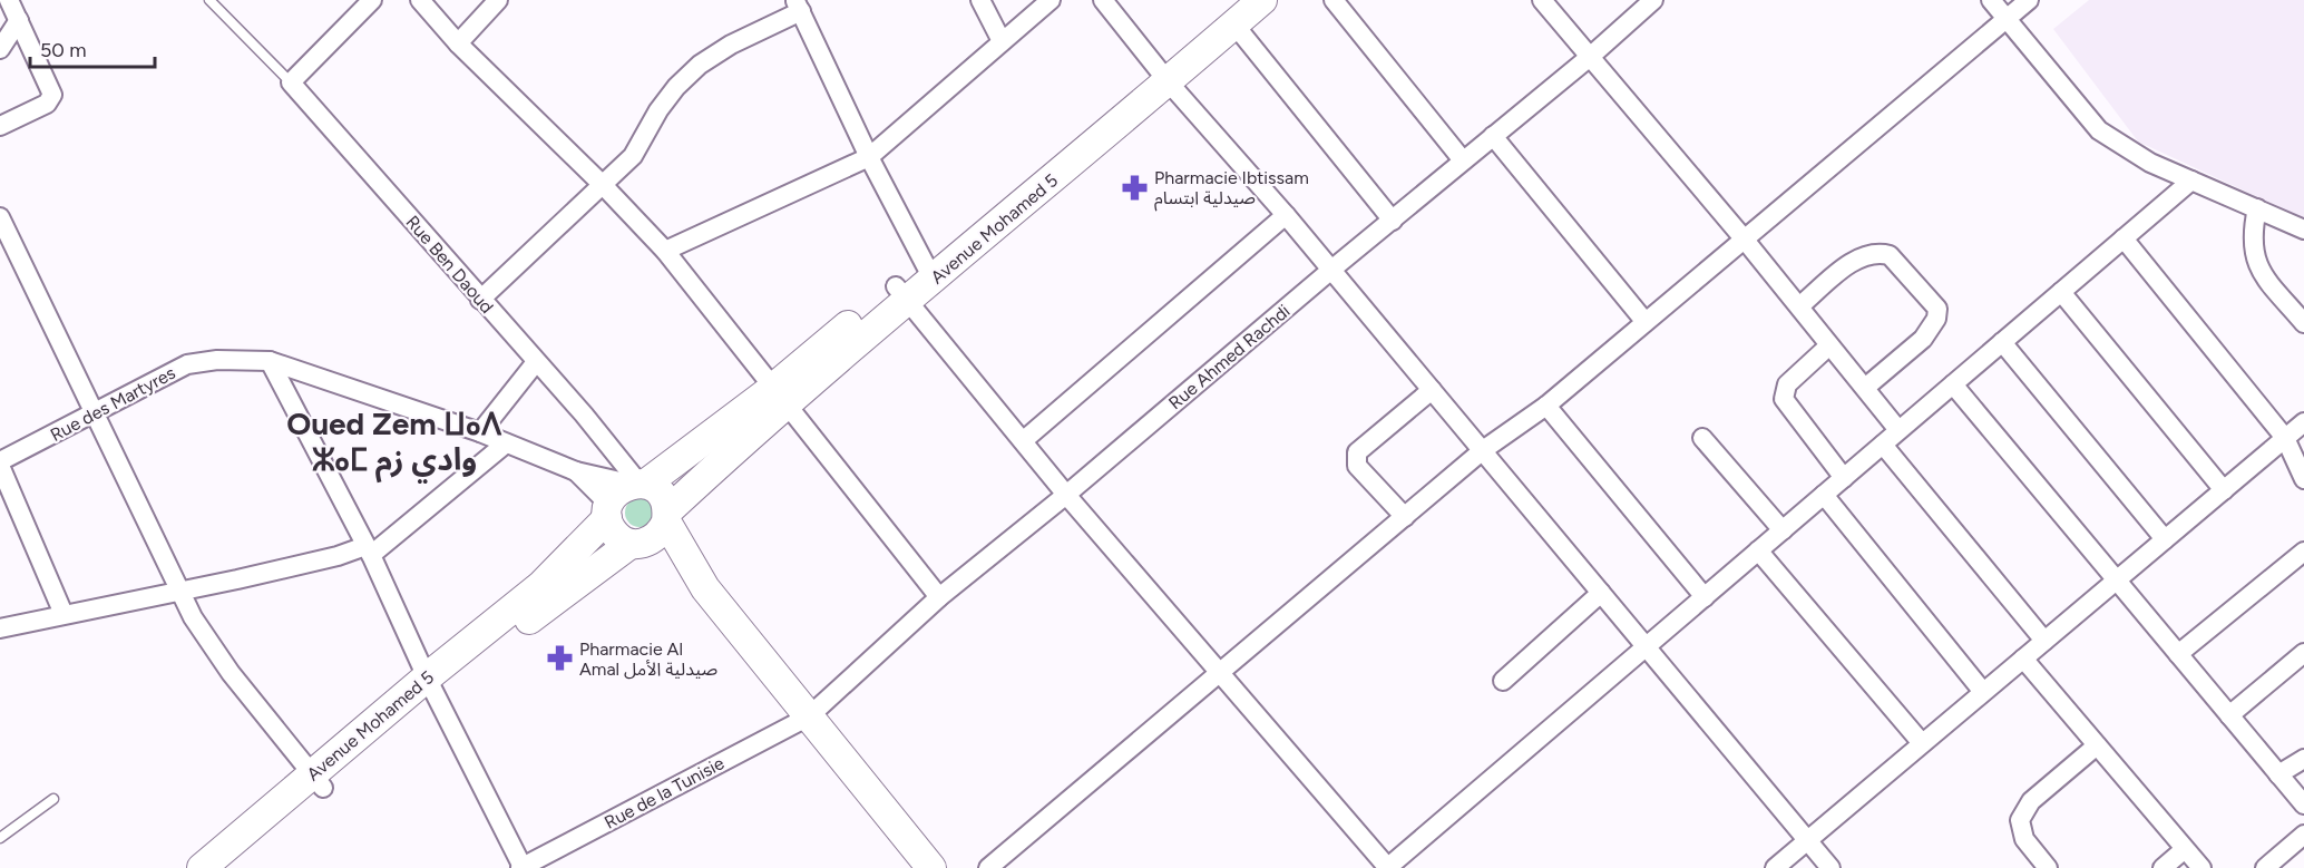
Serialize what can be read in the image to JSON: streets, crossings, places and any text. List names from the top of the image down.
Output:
{
  "streets": {
    "main road": ["Avenue Mohamed 5"],
    "street": [
      "Rue Ben Daoud",
      "Rue Ahmed Rachdi",
      "Rue des Martyres",
      "Rue de la Tunisie"
    ]
  },
  "crossings": [
    ["Rue Ben Daoud", "Rue des Martyres"],
    ["Rue Ahmed Rachdi", "Rue de la Tunisie"]
  ],
  "districts": ["Oued Zem ⵡⴰⴷ ⵣⴰⵎ وادي زم"],
  "places": {
    "pharmacy": ["Pharmacie Ibtissam صيدلية ابتسام", "Pharmacie Al Amal صيدلية الأمل"]
  },
  "scale_bar": "50 m"
}
